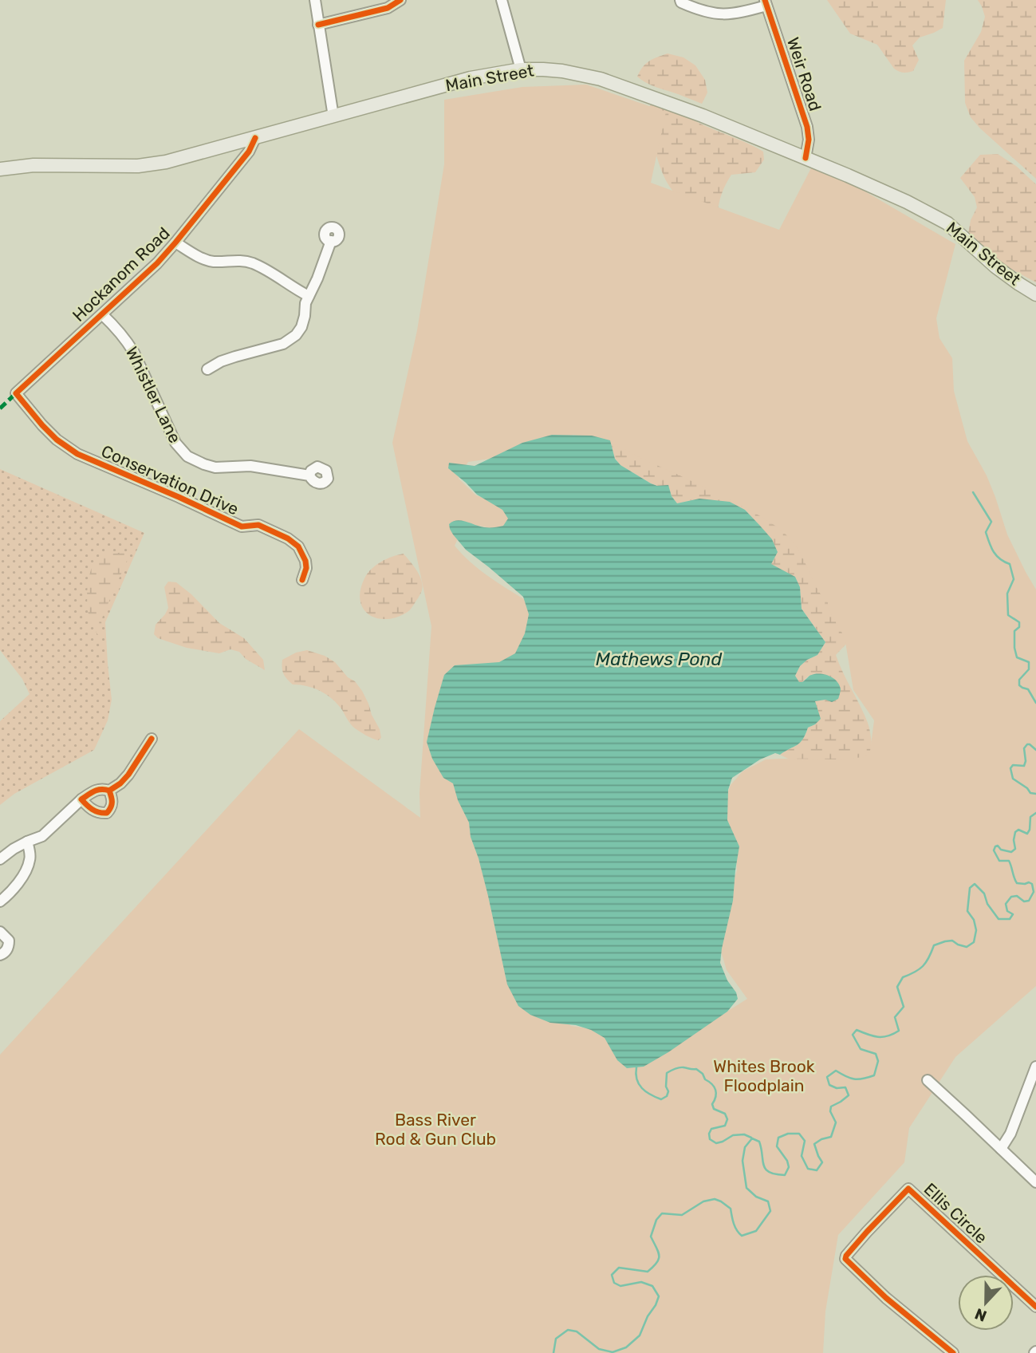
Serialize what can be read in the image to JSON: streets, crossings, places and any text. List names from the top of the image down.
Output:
{
  "streets": {
    "main road": ["Main Street"],
    "street": [
      "Weir Road",
      "Hockanom Road",
      "Whistler Lane",
      "Conservation Drive",
      "Ellis Circle"
    ]
  },
  "crossings": [
    ["Weir Road", "Main Street"],
    ["Main Street", "Hockanom Road"],
    ["Hockanom Road", "Whistler Lane"],
    ["Hockanom Road", "Conservation Drive"]
  ],
  "water": ["Mathews Pond"],
  "parks": ["Whites Brook Floodplain", "Bass River Rod & Gun Club"],
  "north": "bottom"
}
